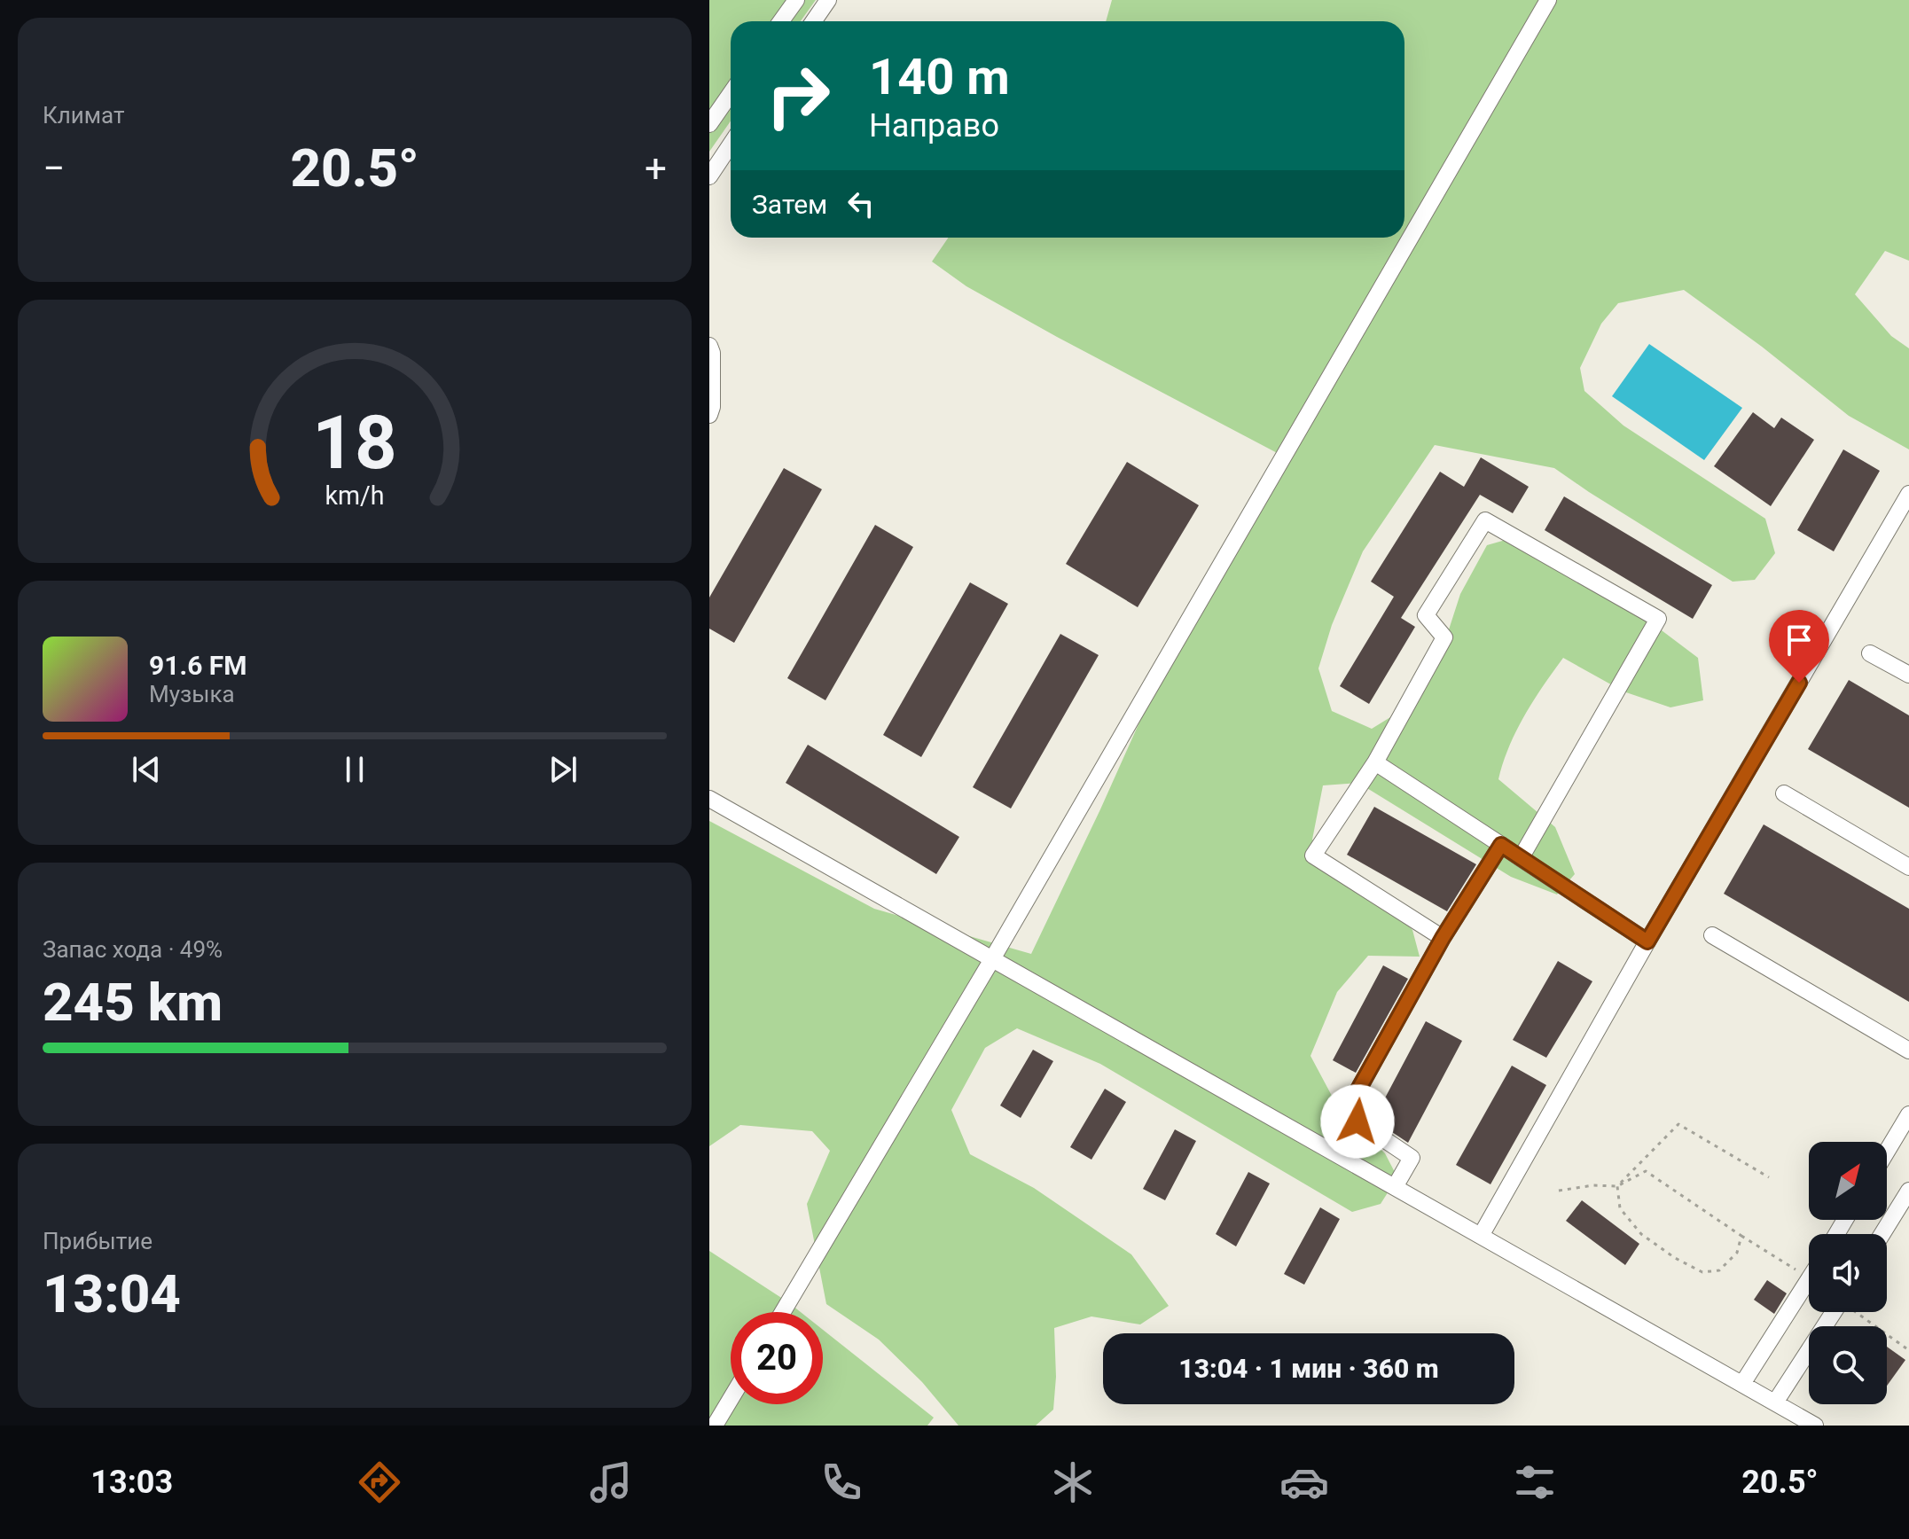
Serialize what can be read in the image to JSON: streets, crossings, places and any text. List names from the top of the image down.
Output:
{
  "north": "top right",
  "page": {
    "tile": [
      "Климат",
      ["Запас хода · 49%", "245 km"],
      ["Прибытие", "13:04"]
    ],
    "turn": ["140 m", "Направо"],
    "heat": ["−", "20.5°", "+"],
    "then": "Затем",
    "song": ["91.6 FM", "Музыка"],
    "limit": "20",
    "trip": "13:04 · 1 мин · 360 m",
    "tabs": ["13:03", "20.5°"],
    "gauge": ["18", "km/h"]
  }
}
